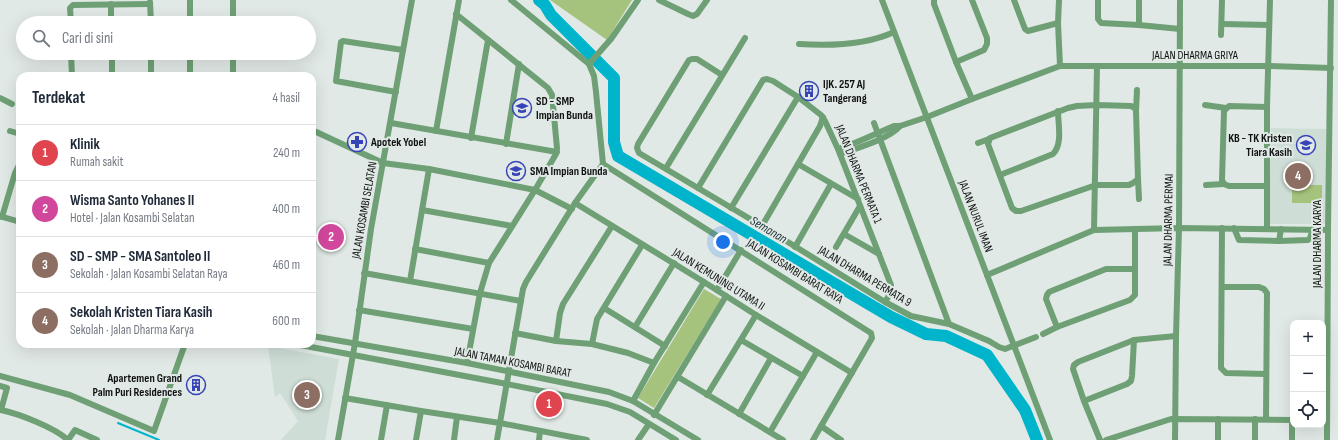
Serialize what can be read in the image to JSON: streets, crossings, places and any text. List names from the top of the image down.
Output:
{
  "streets": {
    "street": [
      "JALAN DHARMA GRIYA",
      "JALAN DHARMA PERMATA 1",
      "JALAN KOSAMBI SELATAN",
      "JALAN NURUL IMAN",
      "JALAN DHARMA PERMAI",
      "JALAN DHARMA KARYA",
      "JALAN KOSAMBI BARAT RAYA",
      "JALAN DHARMA PERMATA 9",
      "JALAN KEMUNING UTAMA II",
      "JALAN TAMAN KOSAMBI BARAT"
    ]
  },
  "crossings": [
    ["JALAN DHARMA GRIYA", "JALAN DHARMA PERMAI"],
    ["JALAN DHARMA GRIYA", "JALAN DHARMA KARYA"],
    ["JALAN DHARMA PERMATA 1", "JALAN DHARMA PERMATA 9"],
    ["JALAN KOSAMBI SELATAN", "JALAN KEMUNING UTAMA II"],
    ["JALAN KOSAMBI SELATAN", "JALAN TAMAN KOSAMBI BARAT"],
    ["JALAN NURUL IMAN", "JALAN DHARMA PERMATA 9"],
    ["JALAN KOSAMBI BARAT RAYA", "JALAN KEMUNING UTAMA II"]
  ],
  "water": ["Semanan"],
  "places": {
    "building": ["IJK. 257 AJ Tangerang", "Apartemen Grand Palm Puri Residences"],
    "school or university": ["SD - SMP Impian Bunda", "KB - TK Kristen Tiara Kasih", "SMA Impian Bunda"],
    "pharmacy": ["Apotek Yobel"]
  },
  "page": {
    "search": "Cari di sini",
    "heading": ["Terdekat", "4 hasil"],
    "list": [
      {
        "mark": "1",
        "name": "Klinik",
        "note": "Rumah sakit",
        "value": "240 m"
      },
      {
        "mark": "2",
        "name": "Wisma Santo Yohanes II",
        "note": "Hotel · Jalan Kosambi Selatan",
        "value": "400 m"
      },
      {
        "mark": "3",
        "name": "SD - SMP - SMA Santoleo II",
        "note": "Sekolah · Jalan Kosambi Selatan Raya",
        "value": "460 m"
      },
      {
        "mark": "4",
        "name": "Sekolah Kristen Tiara Kasih",
        "note": "Sekolah · Jalan Dharma Karya",
        "value": "600 m"
      }
    ],
    "pins": [
      "4",
      "2",
      "3",
      "1"
    ],
    "map_buttons": ["+", "−"]
  }
}
